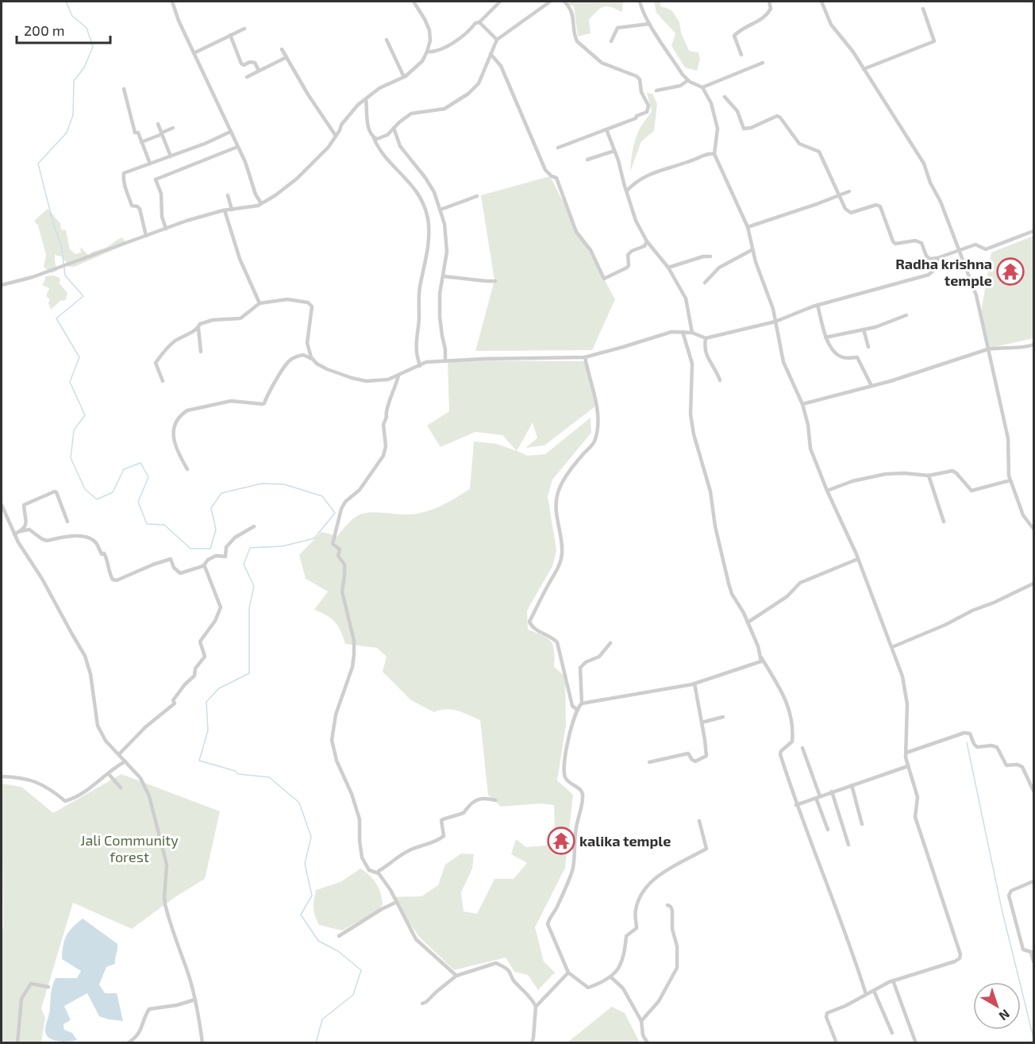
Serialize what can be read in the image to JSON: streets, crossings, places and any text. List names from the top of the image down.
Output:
{
  "parks": ["Jali Community forest"],
  "places": {
    "temple": ["Radha krishna temple", "kalika temple"]
  },
  "scale_bar": "200 m",
  "north": "bottom right"
}
